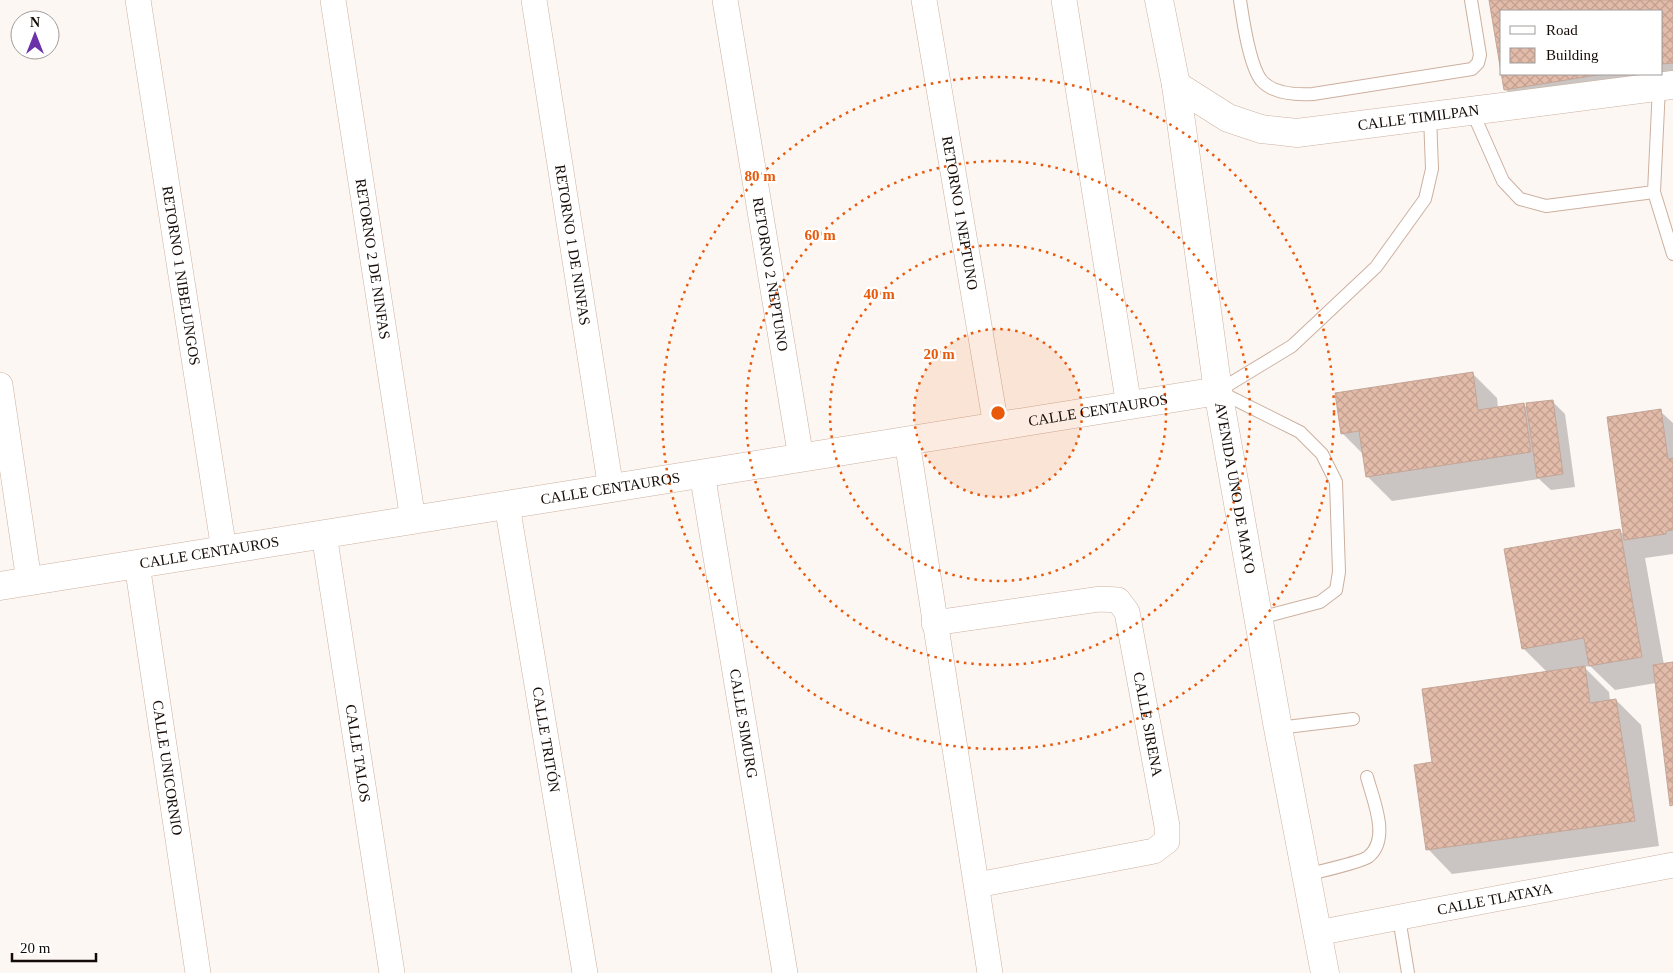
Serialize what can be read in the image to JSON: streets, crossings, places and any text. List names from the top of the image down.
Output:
{
  "streets": {
    "street": [
      "CALLE TIMILPAN",
      "RETORNO 1 NEPTUNO",
      "RETORNO 1 DE NINFAS",
      "RETORNO 2 DE NINFAS",
      "RETORNO 2 NEPTUNO",
      "RETORNO 1 NIBELUNGOS",
      "CALLE CENTAUROS",
      "AVENIDA UNO DE MAYO",
      "CALLE SIMURG",
      "CALLE SIRENA",
      "CALLE TRITÓN",
      "CALLE TALOS",
      "CALLE UNICORNIO",
      "CALLE TLATAYA"
    ]
  },
  "crossings": [
    ["CALLE TIMILPAN", "AVENIDA UNO DE MAYO"],
    ["RETORNO 1 NEPTUNO", "CALLE CENTAUROS"],
    ["RETORNO 1 DE NINFAS", "CALLE CENTAUROS"],
    ["RETORNO 2 DE NINFAS", "CALLE CENTAUROS"],
    ["RETORNO 2 NEPTUNO", "CALLE CENTAUROS"],
    ["RETORNO 1 NIBELUNGOS", "CALLE CENTAUROS"],
    ["CALLE CENTAUROS", "AVENIDA UNO DE MAYO"],
    ["CALLE CENTAUROS", "CALLE SIMURG"],
    ["CALLE CENTAUROS", "CALLE TRITÓN"],
    ["CALLE CENTAUROS", "CALLE TALOS"],
    ["CALLE CENTAUROS", "CALLE UNICORNIO"],
    ["AVENIDA UNO DE MAYO", "CALLE TLATAYA"]
  ],
  "legend": ["Road", "Building"],
  "scale_bar": "20 m",
  "north": "top",
  "rings": [
    "80 m",
    "60 m",
    "40 m",
    "20 m"
  ]
}
